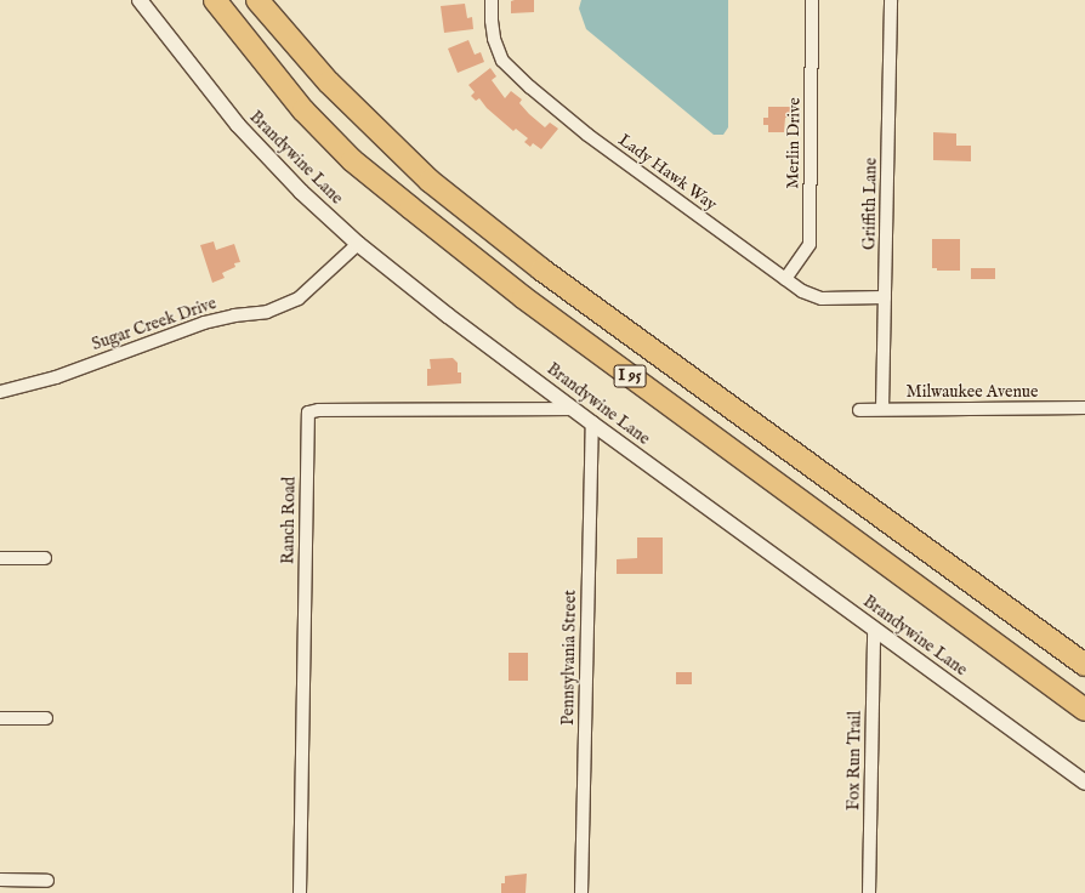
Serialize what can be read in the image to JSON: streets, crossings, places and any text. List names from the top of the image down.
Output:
{
  "streets": {
    "highway": ["I 95"],
    "street": [
      "Merlin Drive",
      "Brandywine Lane",
      "Lady Hawk Way",
      "Griffith Lane",
      "Sugar Creek Drive",
      "Milwaukee Avenue",
      "Ranch Road",
      "Pennsylvania Street",
      "Fox Run Trail"
    ]
  },
  "crossings": [
    ["Merlin Drive", "Lady Hawk Way"],
    ["Brandywine Lane", "Sugar Creek Drive"],
    ["Brandywine Lane", "Ranch Road"],
    ["Brandywine Lane", "Pennsylvania Street"],
    ["Brandywine Lane", "Fox Run Trail"],
    ["Lady Hawk Way", "Griffith Lane"],
    ["Griffith Lane", "Milwaukee Avenue"]
  ]
}
